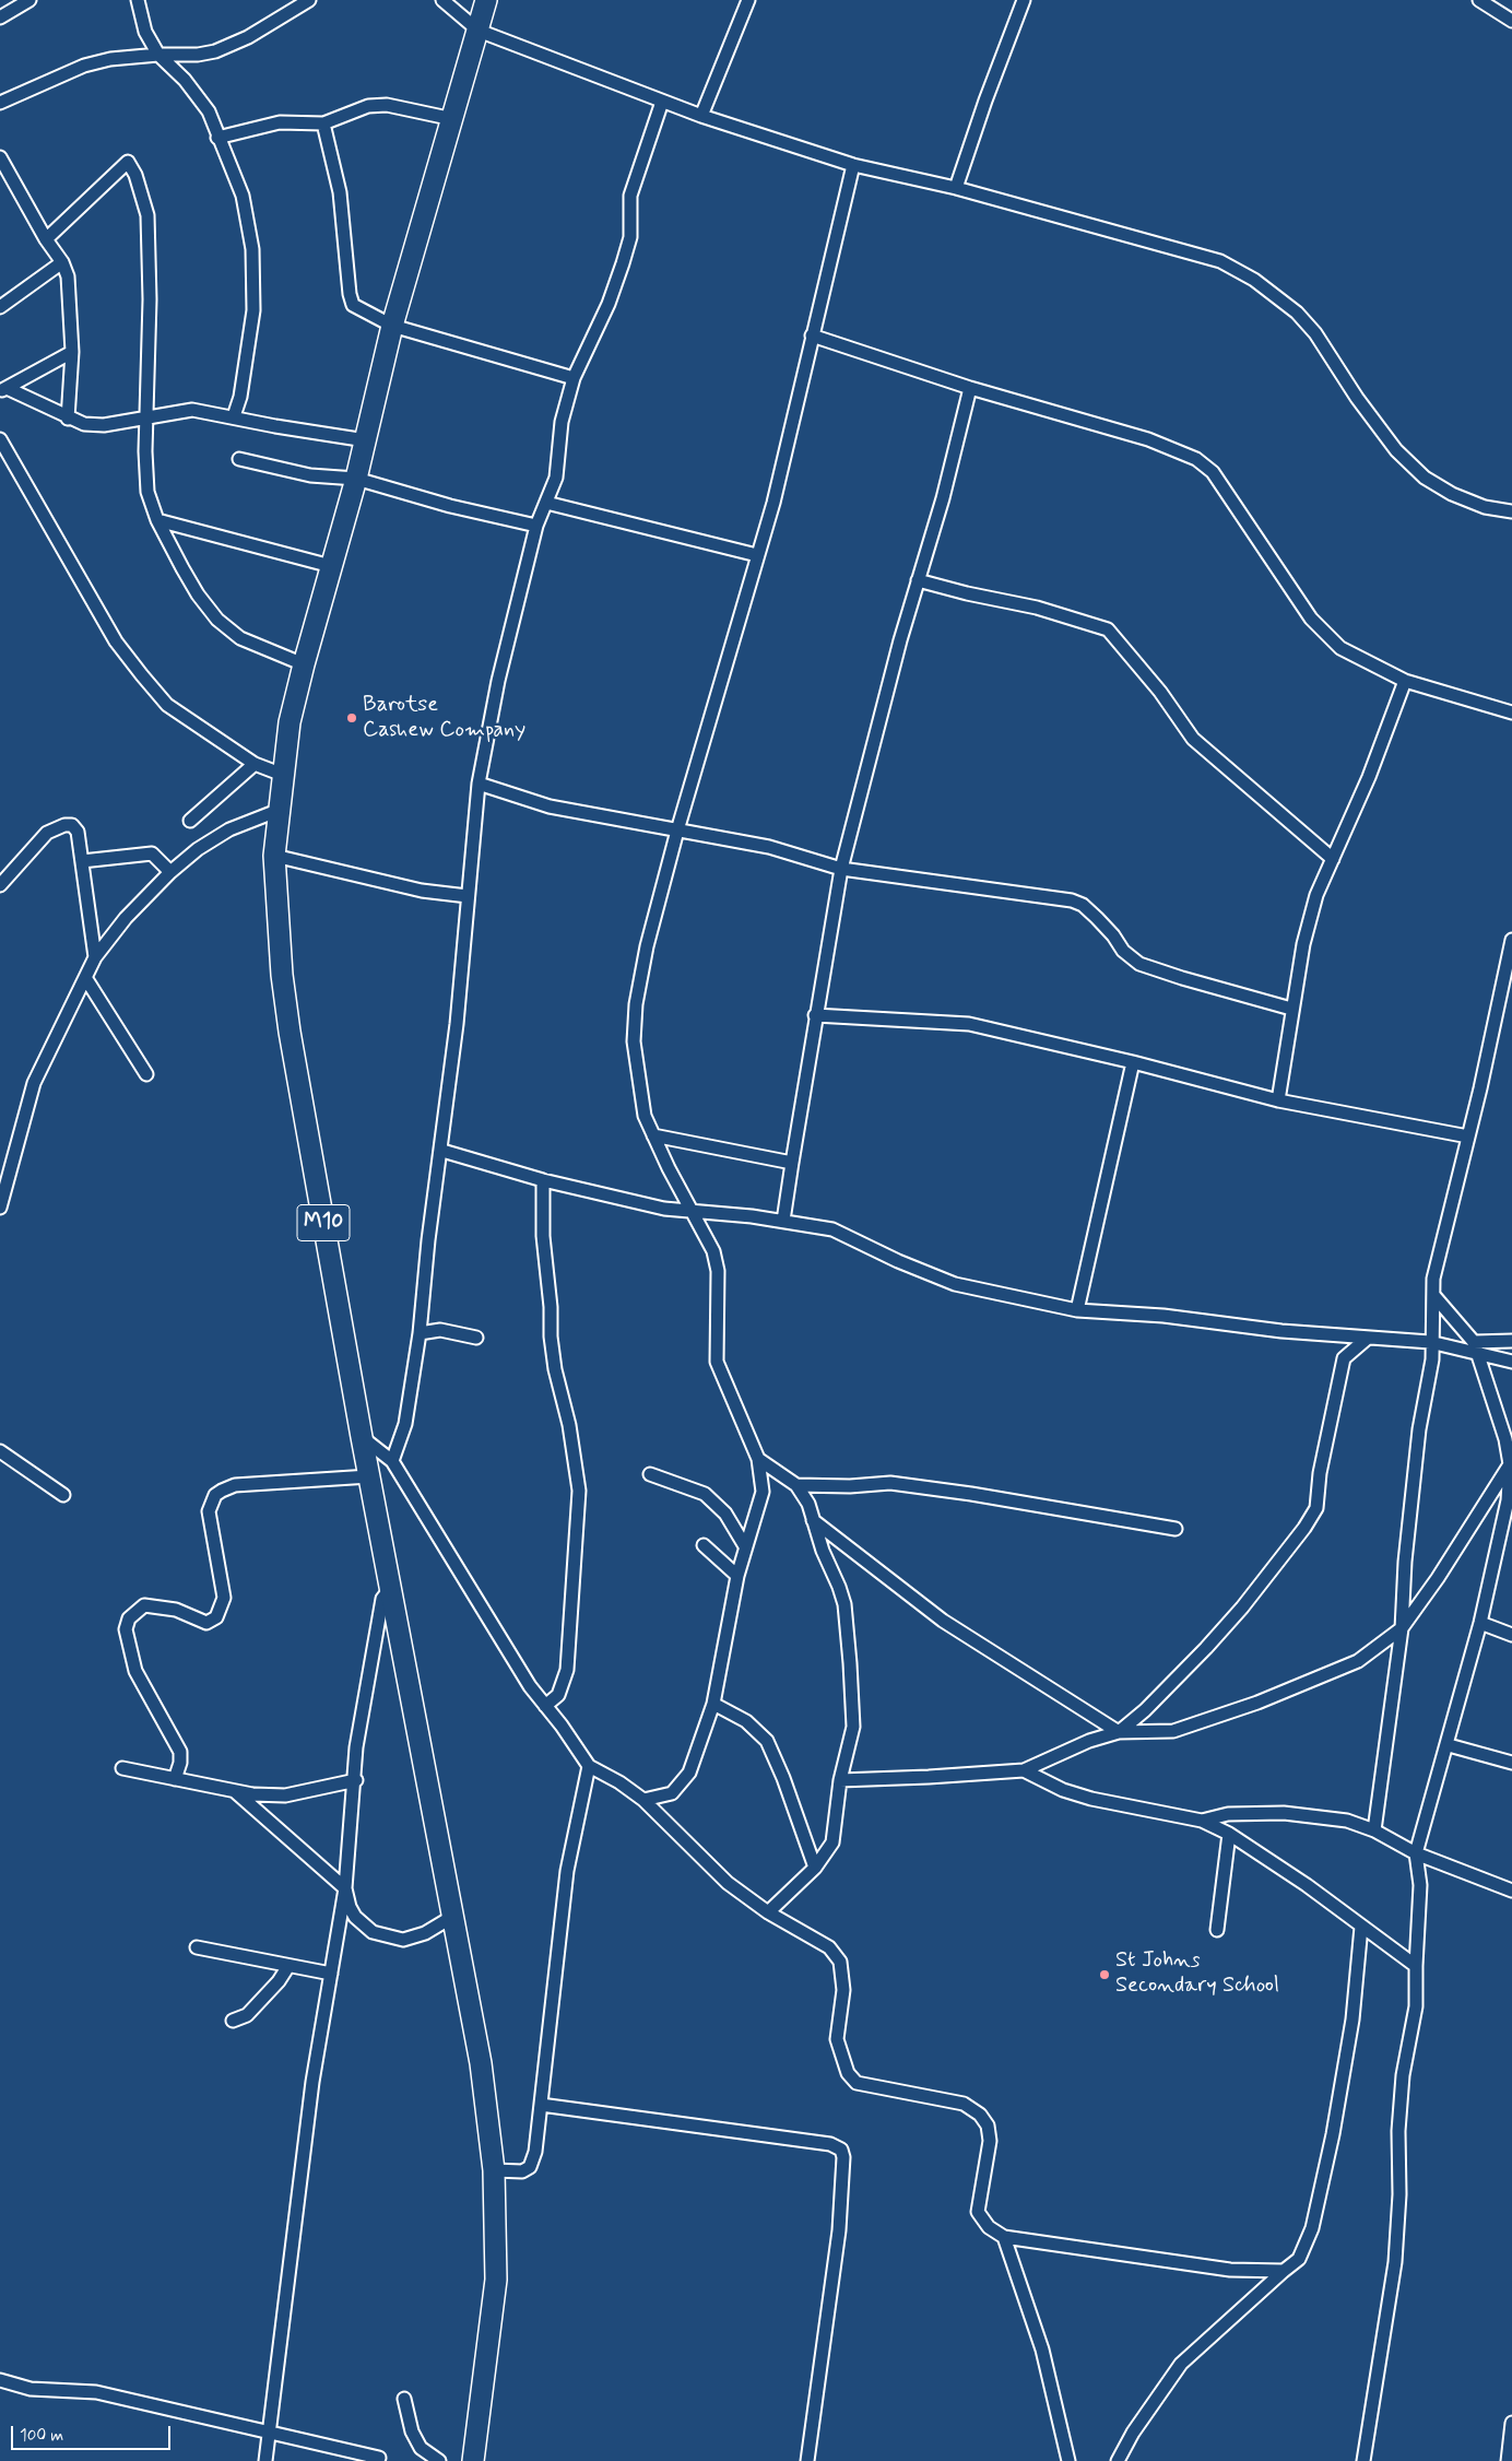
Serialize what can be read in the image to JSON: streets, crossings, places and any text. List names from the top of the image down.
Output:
{
  "streets": {
    "main road": ["M10"]
  },
  "places": ["Barotse Cashew Company", "St Johns Secondary School"],
  "scale_bar": "100 m"
}
